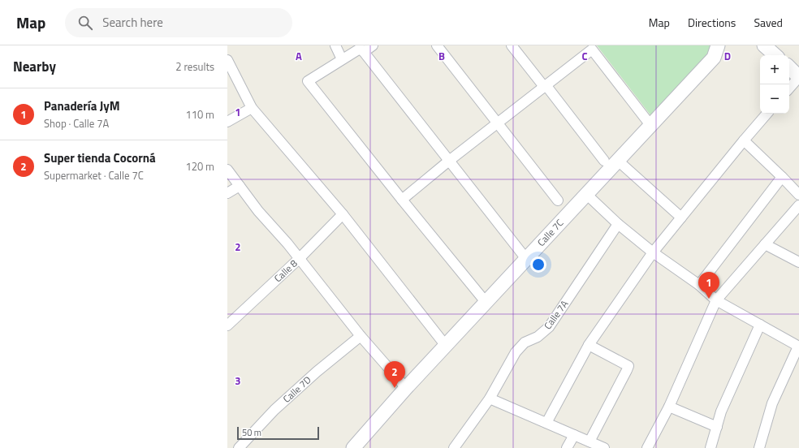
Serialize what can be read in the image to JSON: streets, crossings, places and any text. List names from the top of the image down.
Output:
{
  "streets": {
    "street": [
      "Calle 7C",
      "Calle 8",
      "Calle 7A",
      "Calle 7D"
    ]
  },
  "scale_bar": "50 m",
  "page": {
    "header": "Map",
    "search": "Search here",
    "nav": ["Map", "Directions", "Saved"],
    "heading": ["Nearby", "2 results"],
    "map_buttons": ["+", "−"],
    "list": [
      {
        "mark": "1",
        "name": "Panadería JyM",
        "note": "Shop · Calle 7A",
        "value": "110 m"
      },
      {
        "mark": "2",
        "name": "Super tienda Cocorná",
        "note": "Supermarket · Calle 7C",
        "value": "120 m"
      }
    ],
    "pins": ["1", "2"],
    "scale": "50 m"
  },
  "grid": {
    "columns": [
      "A",
      "B",
      "C",
      "D"
    ],
    "rows": ["1", "2", "3"]
  }
}
